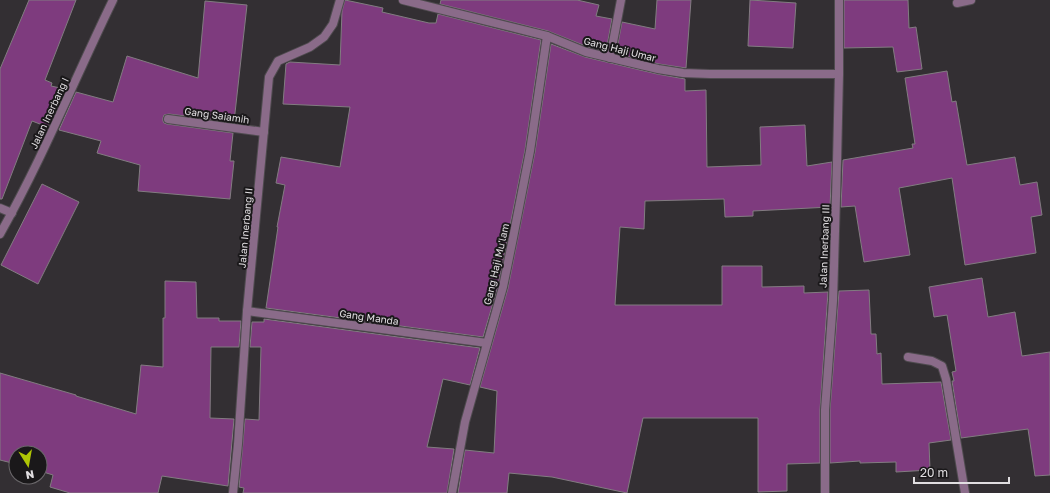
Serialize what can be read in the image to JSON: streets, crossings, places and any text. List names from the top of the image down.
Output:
{
  "streets": {
    "street": [
      "Gang Haji Umar",
      "Jalan Inerbang I",
      "Gang Saiamih",
      "Jalan Inerbang II",
      "Jalan Inerbang III",
      "Gang Haji Mu'lam",
      "Gang Manda"
    ]
  },
  "crossings": [
    ["Gang Haji Umar", "Jalan Inerbang III"],
    ["Gang Haji Umar", "Gang Haji Mu'lam"],
    ["Gang Saiamih", "Jalan Inerbang II"],
    ["Jalan Inerbang II", "Gang Manda"],
    ["Gang Haji Mu'lam", "Gang Manda"]
  ],
  "scale_bar": "20 m",
  "north": "bottom"
}
